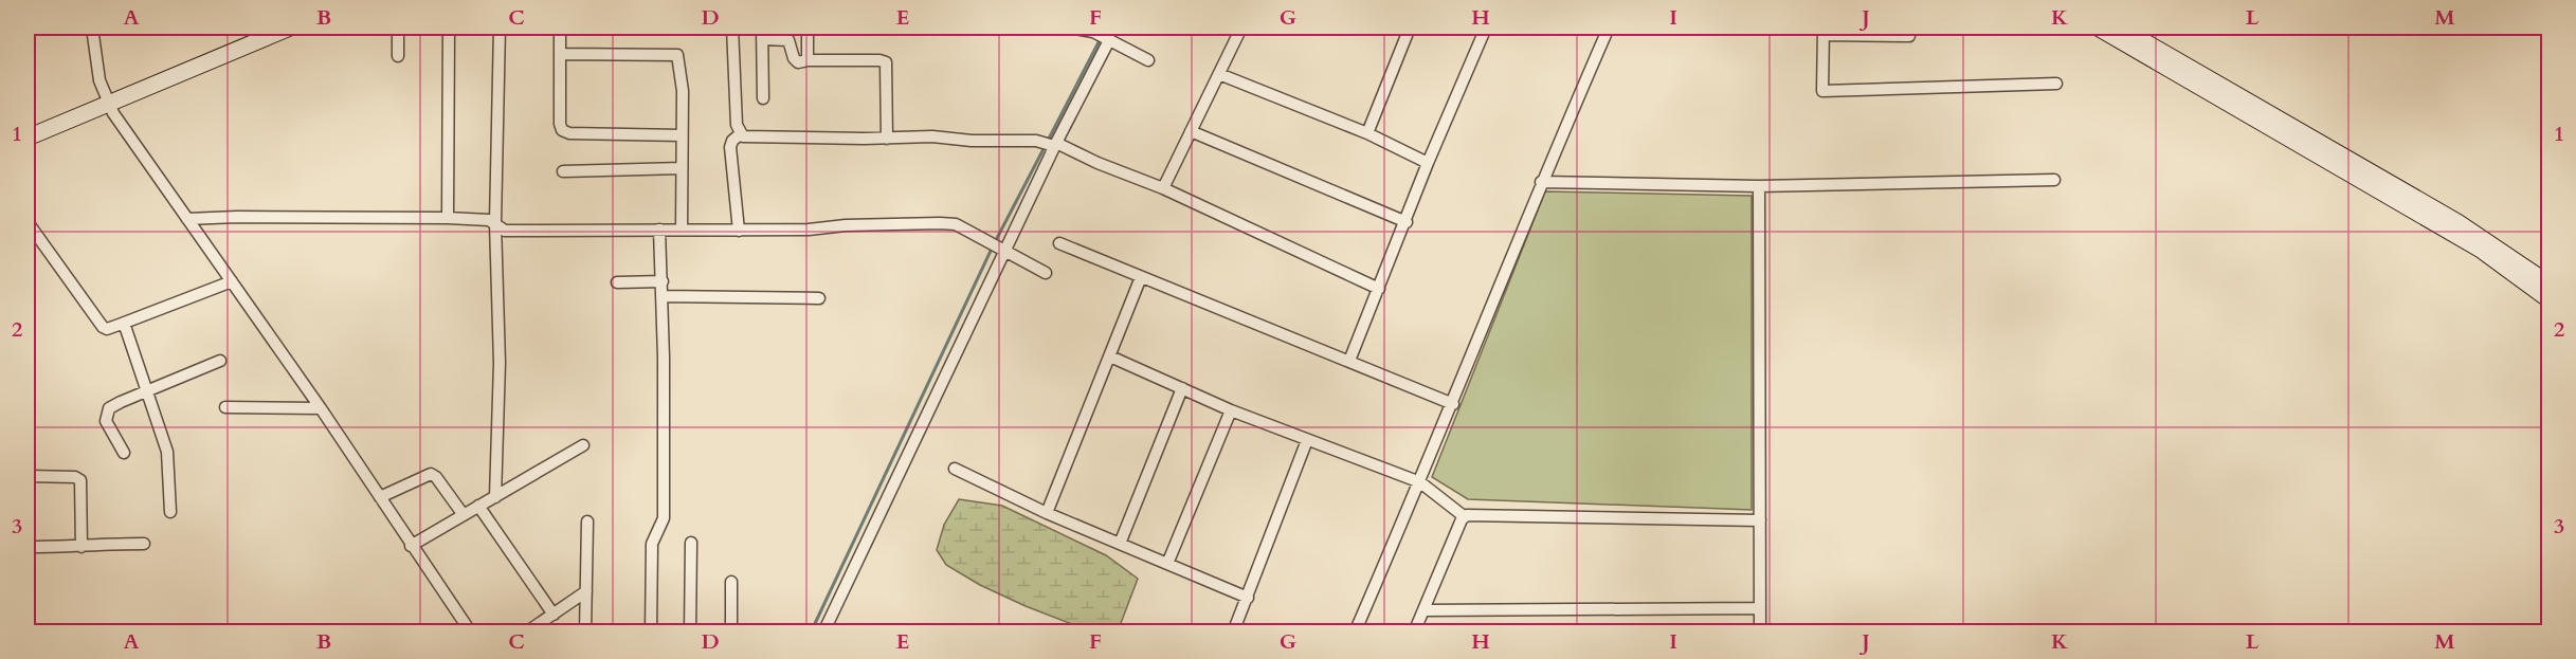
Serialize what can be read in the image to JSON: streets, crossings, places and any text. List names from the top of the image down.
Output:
{
  "grid": {
    "columns": [
      "A",
      "B",
      "C",
      "D",
      "E",
      "F",
      "G",
      "H",
      "I",
      "J",
      "K",
      "L",
      "M"
    ],
    "rows": ["1", "2", "3"]
  }
}
